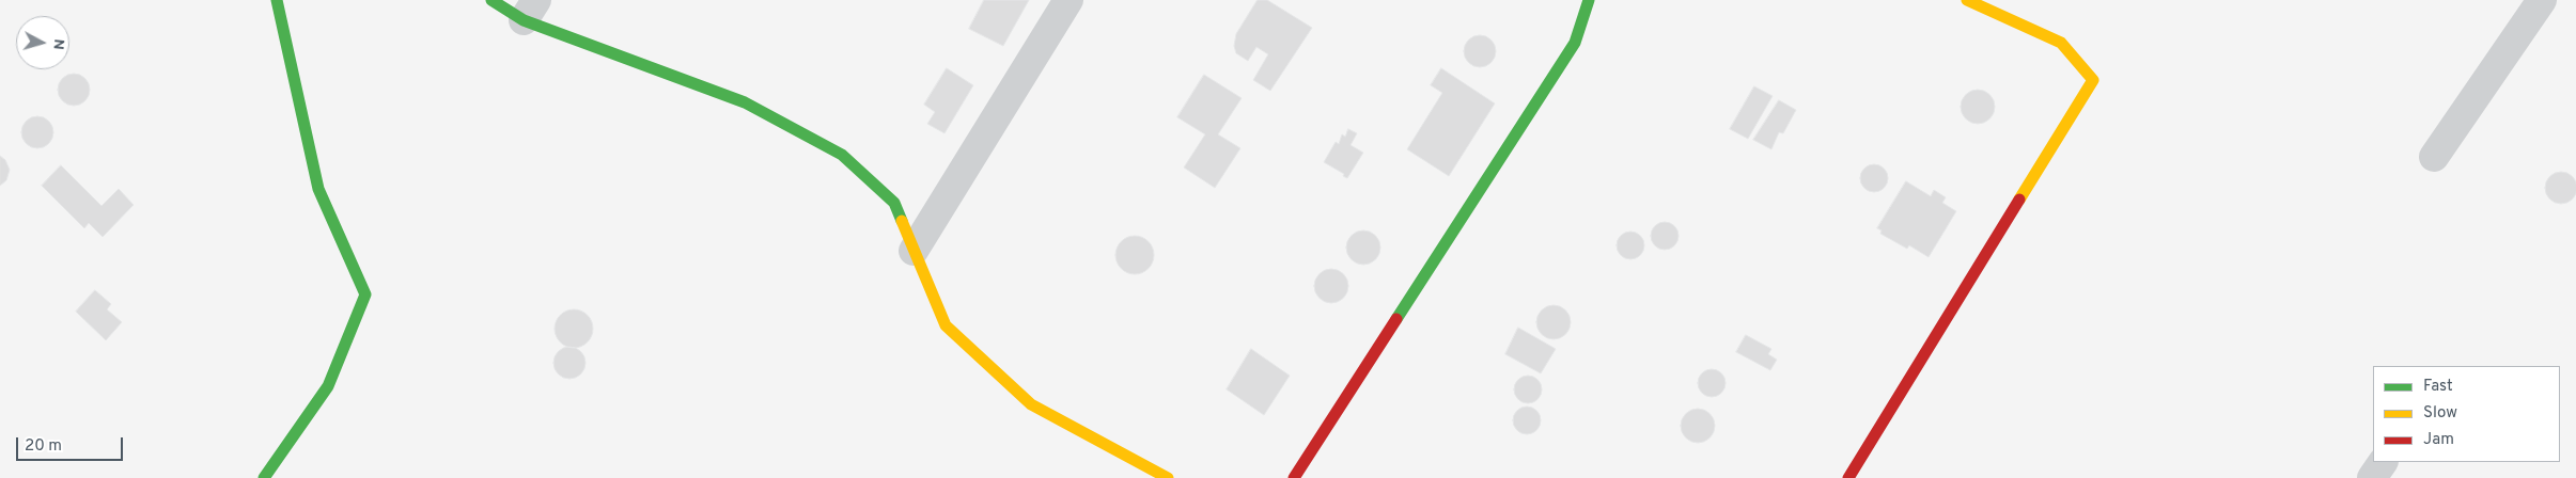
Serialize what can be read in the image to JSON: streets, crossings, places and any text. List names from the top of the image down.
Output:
{
  "legend": ["Fast", "Slow", "Jam"],
  "scale_bar": "20 m",
  "north": "right"
}
